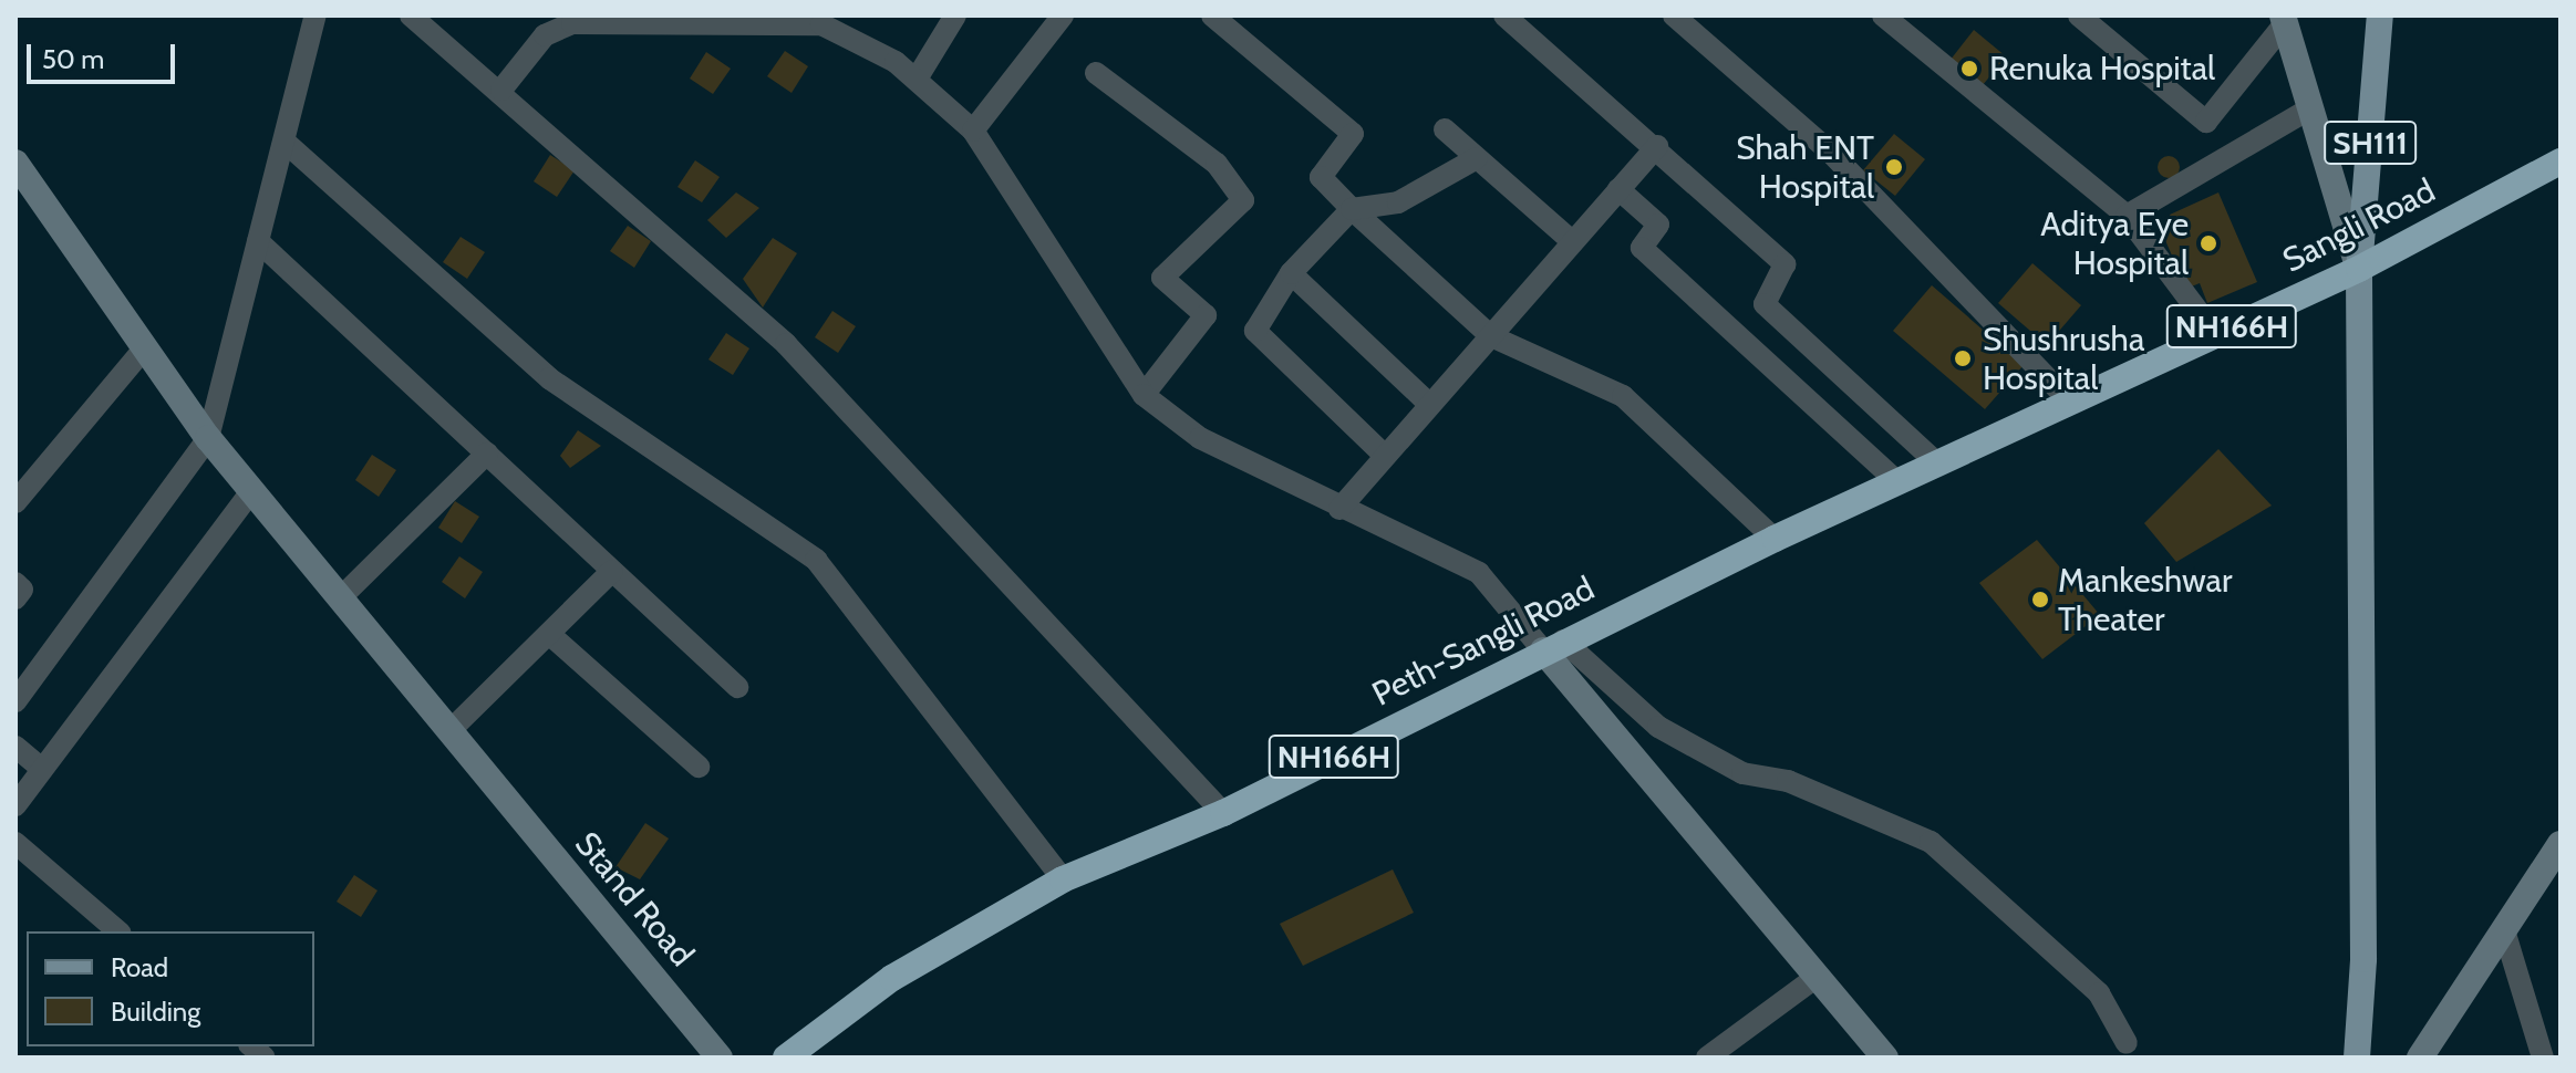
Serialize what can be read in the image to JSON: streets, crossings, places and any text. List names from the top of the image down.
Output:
{
  "streets": {
    "highway": ["Sangli Road", "NH166H", "Peth-Sangli Road"],
    "main road": ["SH111", "Stand Road"]
  },
  "crossings": [
    ["SH111", "Sangli Road"],
    ["Sangli Road", "Peth-Sangli Road"]
  ],
  "places": [
    "Renuka Hospital",
    "Shah ENT Hospital",
    "Aditya Eye Hospital",
    "Shushrusha Hospital",
    "Mankeshwar Theater"
  ],
  "legend": ["Road", "Building"],
  "scale_bar": "50 m"
}
